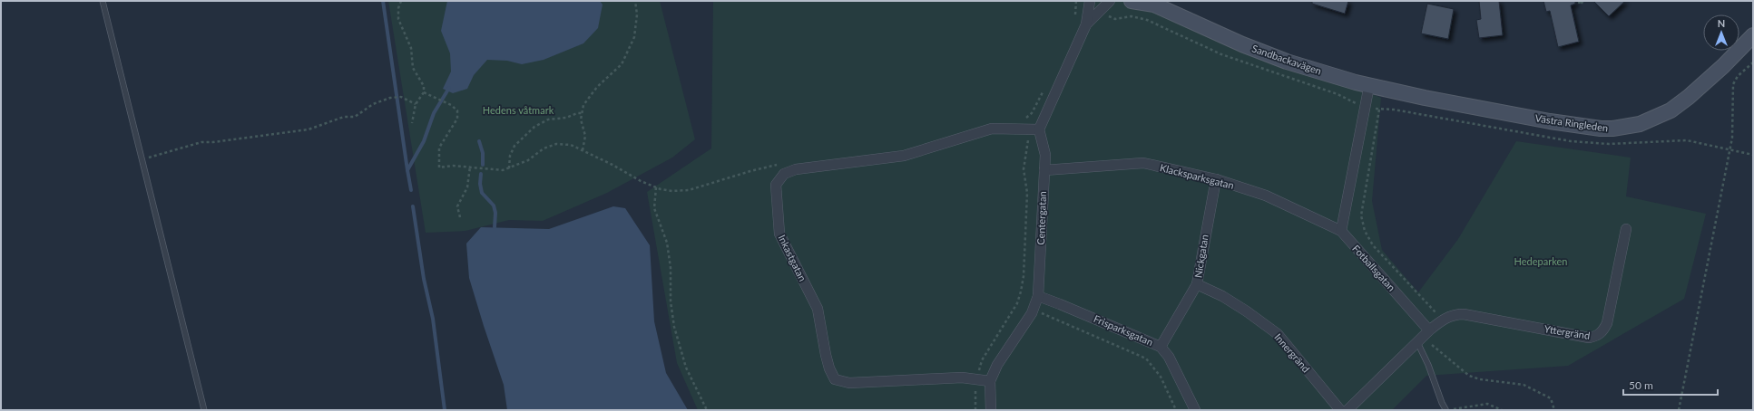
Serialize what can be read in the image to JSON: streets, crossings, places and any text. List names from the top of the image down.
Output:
{
  "streets": {
    "street": [
      "Sandbackavägen",
      "Västra Ringleden",
      "Klacksparksgatan",
      "Centergatan",
      "Nickgatan",
      "Inkastgatan",
      "Fotballsgatan",
      "Frisparksgatan",
      "Yttergränd",
      "Innergränd"
    ]
  },
  "crossings": [
    ["Sandbackavägen", "Västra Ringleden"],
    ["Klacksparksgatan", "Centergatan"],
    ["Klacksparksgatan", "Nickgatan"],
    ["Klacksparksgatan", "Fotballsgatan"],
    ["Centergatan", "Inkastgatan"],
    ["Centergatan", "Frisparksgatan"],
    ["Nickgatan", "Frisparksgatan"],
    ["Nickgatan", "Innergränd"],
    ["Fotballsgatan", "Yttergränd"]
  ],
  "parks": ["Hedens våtmark", "Hedeparken"],
  "scale_bar": "50 m",
  "north": "top"
}
